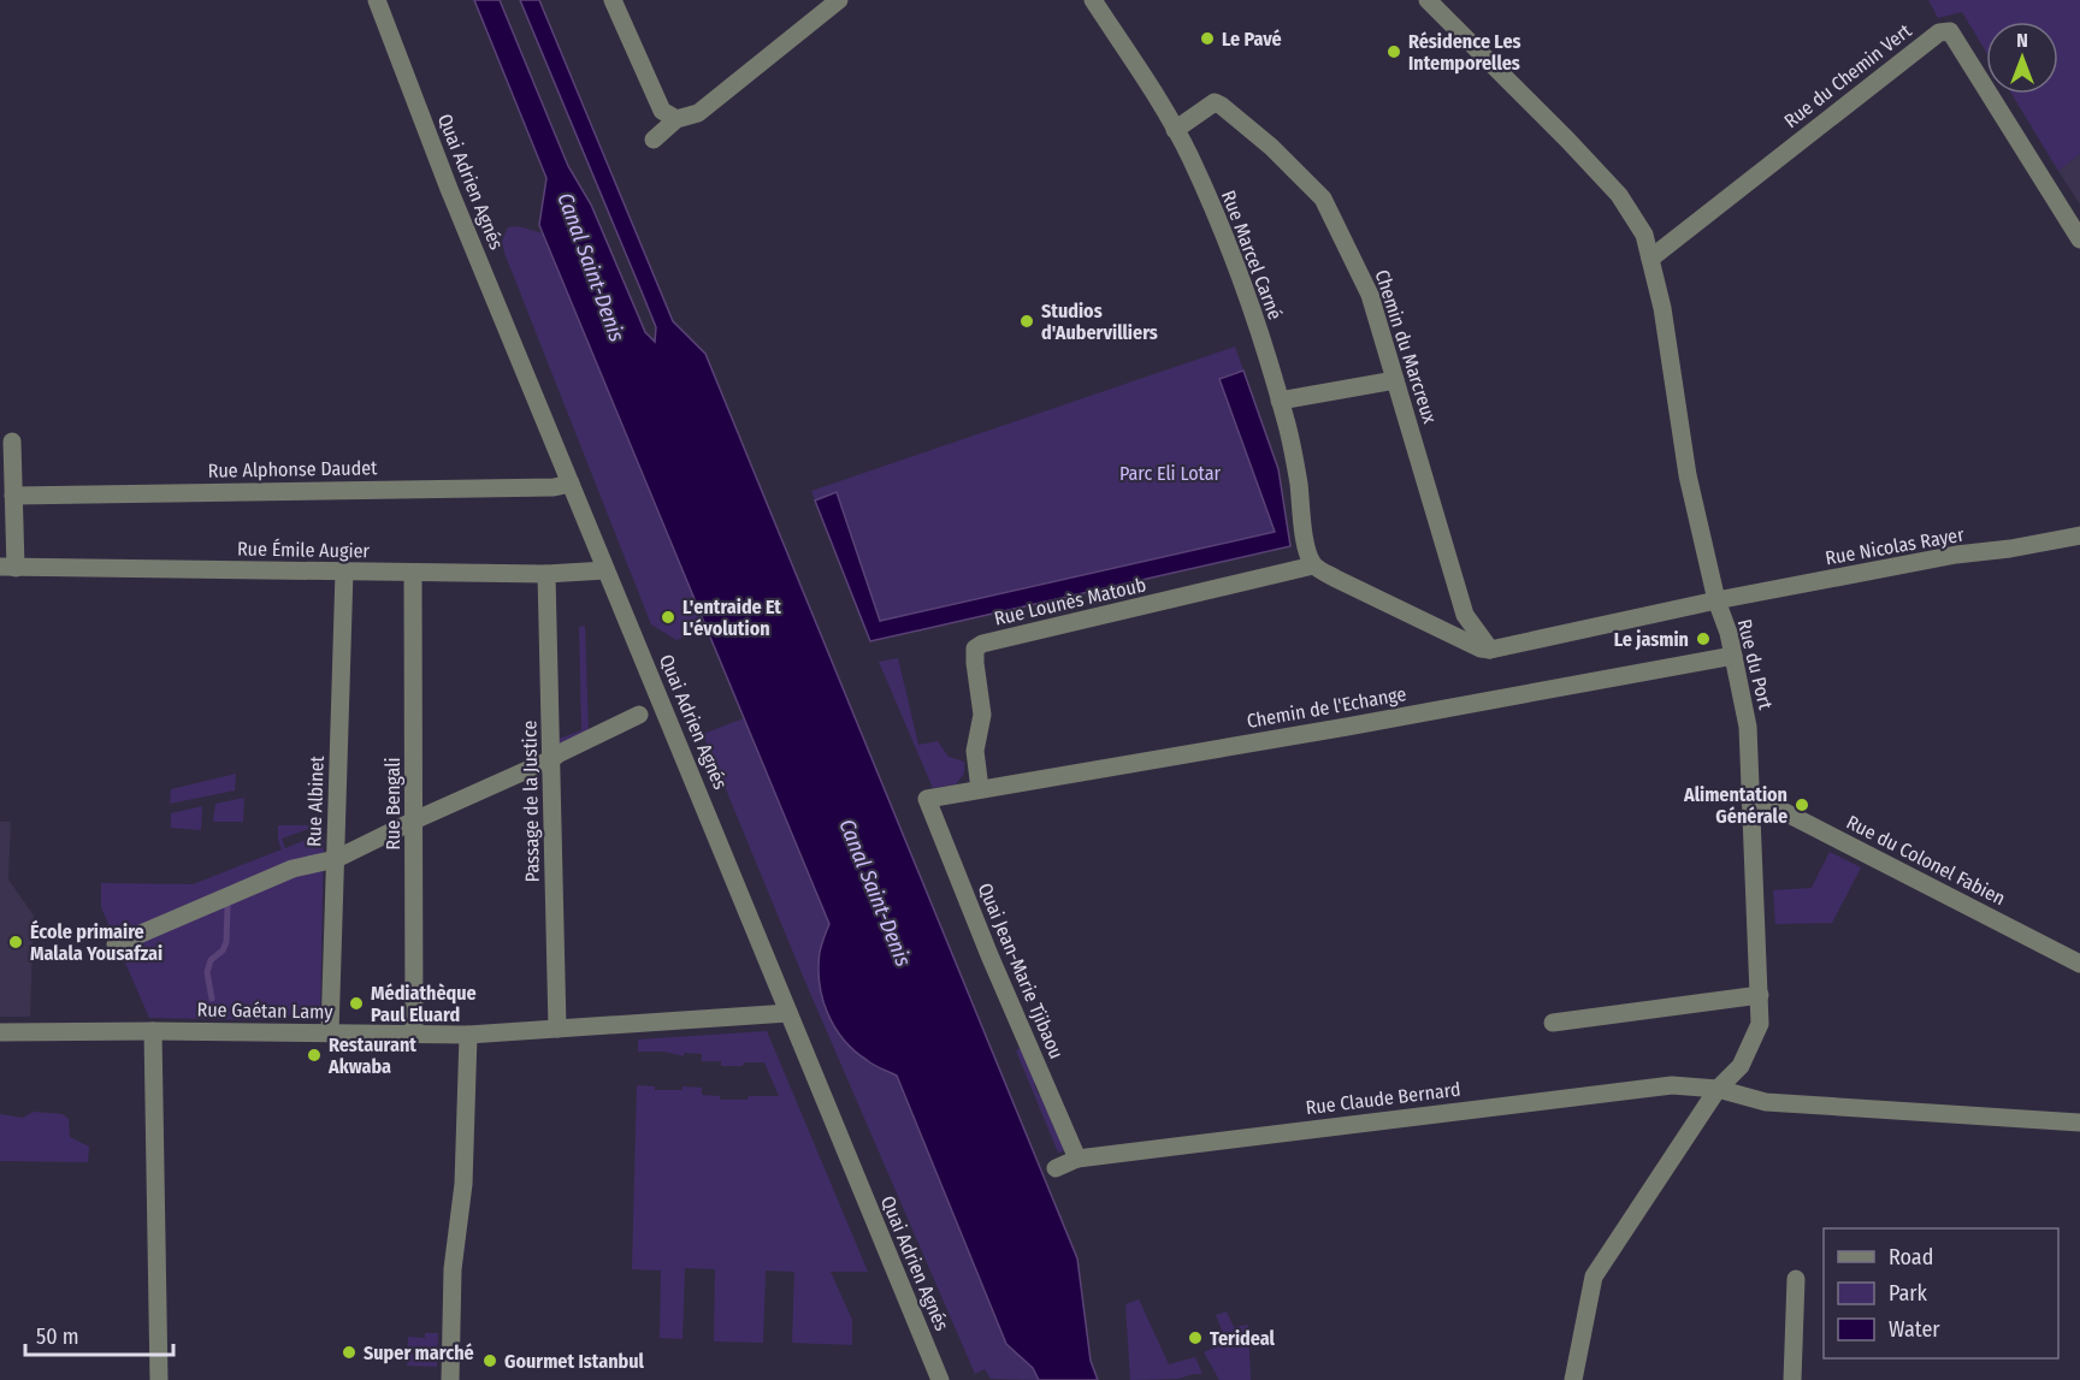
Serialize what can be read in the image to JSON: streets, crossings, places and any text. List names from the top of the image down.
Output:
{
  "streets": {
    "street": [
      "Rue du Chemin Vert",
      "Quai Adrien Agnés",
      "Rue Marcel Carné",
      "Chemin du Marcreux",
      "Rue Alphonse Daudet",
      "Rue Nicolas Rayer",
      "Rue Émile Augier",
      "Rue Lounès Matoub",
      "Rue du Port",
      "Chemin de l'Echange",
      "Rue Albinet",
      "Passage de la Justice",
      "Rue Bengali",
      "Rue du Colonel Fabien",
      "Quai Jean-Marie Tjibaou",
      "Rue Gaétan Lamy",
      "Rue Claude Bernard"
    ]
  },
  "crossings": [
    ["Rue du Chemin Vert", "Rue du Port"],
    ["Quai Adrien Agnés", "Rue Alphonse Daudet"],
    ["Quai Adrien Agnés", "Rue Émile Augier"],
    ["Quai Adrien Agnés", "Rue Gaétan Lamy"],
    ["Rue Marcel Carné", "Chemin du Marcreux"],
    ["Rue Marcel Carné", "Rue Lounès Matoub"],
    ["Rue Nicolas Rayer", "Rue du Port"],
    ["Rue Émile Augier", "Rue Albinet"],
    ["Rue Émile Augier", "Passage de la Justice"],
    ["Rue Émile Augier", "Rue Bengali"],
    ["Rue Lounès Matoub", "Chemin de l'Echange"],
    ["Rue du Port", "Chemin de l'Echange"],
    ["Rue du Port", "Rue du Colonel Fabien"],
    ["Rue du Port", "Rue Claude Bernard"],
    ["Chemin de l'Echange", "Quai Jean-Marie Tjibaou"],
    ["Rue Albinet", "Rue Gaétan Lamy"],
    ["Passage de la Justice", "Rue Gaétan Lamy"],
    ["Rue Bengali", "Rue Gaétan Lamy"],
    ["Quai Jean-Marie Tjibaou", "Rue Claude Bernard"]
  ],
  "water": ["Canal Saint-Denis"],
  "parks": ["Parc Eli Lotar"],
  "places": [
    "Le Pavé",
    "Résidence Les Intemporelles",
    "Studios d'Aubervilliers",
    "L'entraide Et L'évolution",
    "Le jasmin",
    "Alimentation Générale",
    "École primaire Malala Yousafzai",
    "Médiathèque Paul Eluard",
    "Restaurant Akwaba",
    "Terideal",
    "Super marché",
    "Gourmet Istanbul"
  ],
  "legend": ["Road", "Park", "Water"],
  "scale_bar": "50 m",
  "north": "top"
}
